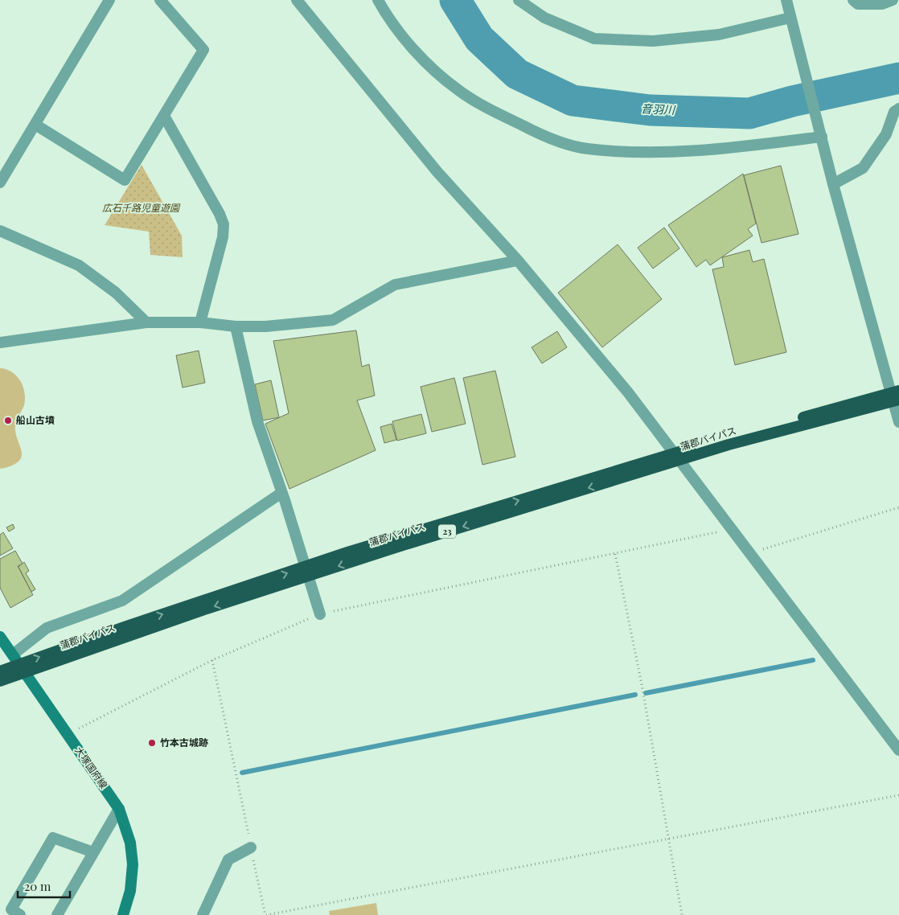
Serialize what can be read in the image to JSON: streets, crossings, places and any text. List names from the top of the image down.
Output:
{
  "streets": {
    "highway": ["蒲郡バイパス", "23"],
    "main road": ["大塚国府線"]
  },
  "water": ["音羽川"],
  "parks": ["広石千路児童遊園"],
  "places": ["船山古墳", "竹本古城跡"],
  "scale_bar": "20 m"
}
